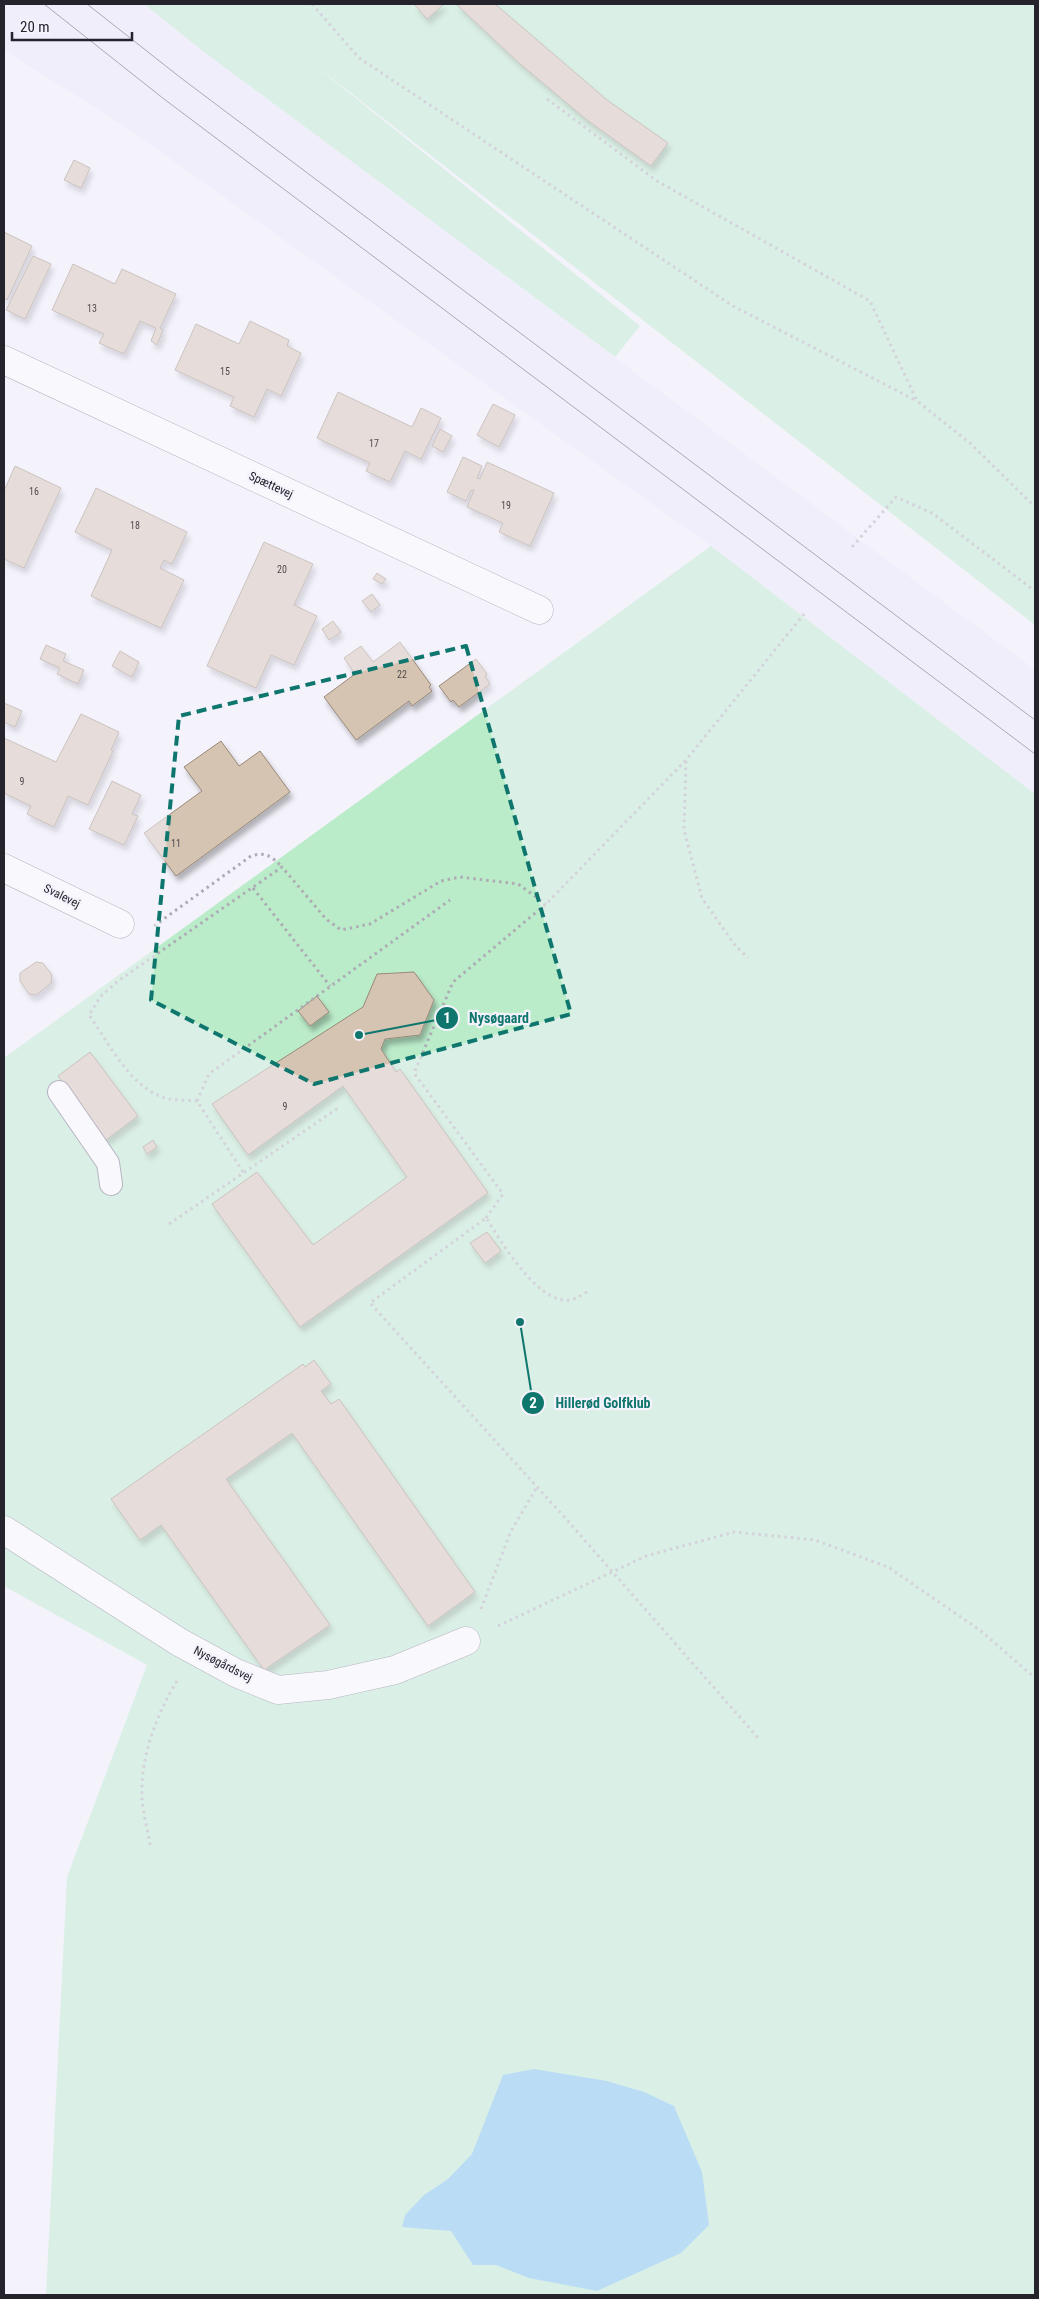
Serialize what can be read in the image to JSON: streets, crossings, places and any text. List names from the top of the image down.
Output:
{
  "streets": {
    "street": ["Spættevej", "Svalevej", "Nysøgårdsvej"]
  },
  "places": ["Nysøgaard", "Hillerød Golfklub"],
  "house_numbers": [
    "13",
    "15",
    "17",
    "16",
    "19",
    "18",
    "20",
    "22",
    "9",
    "11",
    "9"
  ],
  "scale_bar": "20 m"
}
